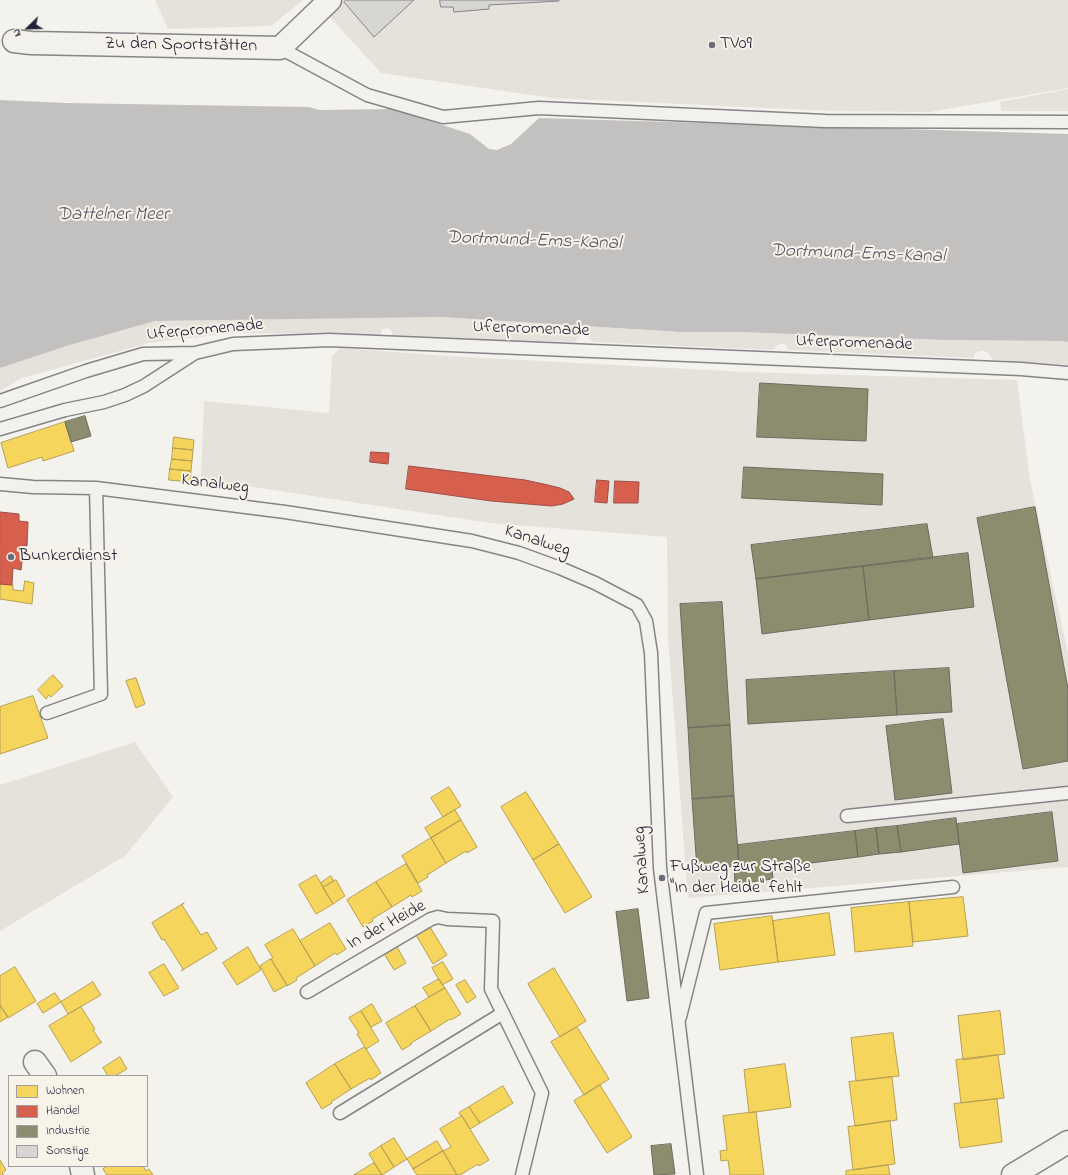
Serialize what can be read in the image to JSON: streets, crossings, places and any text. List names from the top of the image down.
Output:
{
  "streets": {
    "street": ["Zu den Sportstätten"],
    "lane": ["Uferpromenade", "Kanalweg", "In der Heide"]
  },
  "water": ["Dattelner Meer", "Dortmund-Ems-Kanal"],
  "places": ["TV09", "Bunkerdienst", "Fußweg zur Straße \"In der Heide\" fehlt"],
  "legend": [
    "Wohnen",
    "Handel",
    "Industrie",
    "Sonstige"
  ],
  "north": "bottom left"
}
